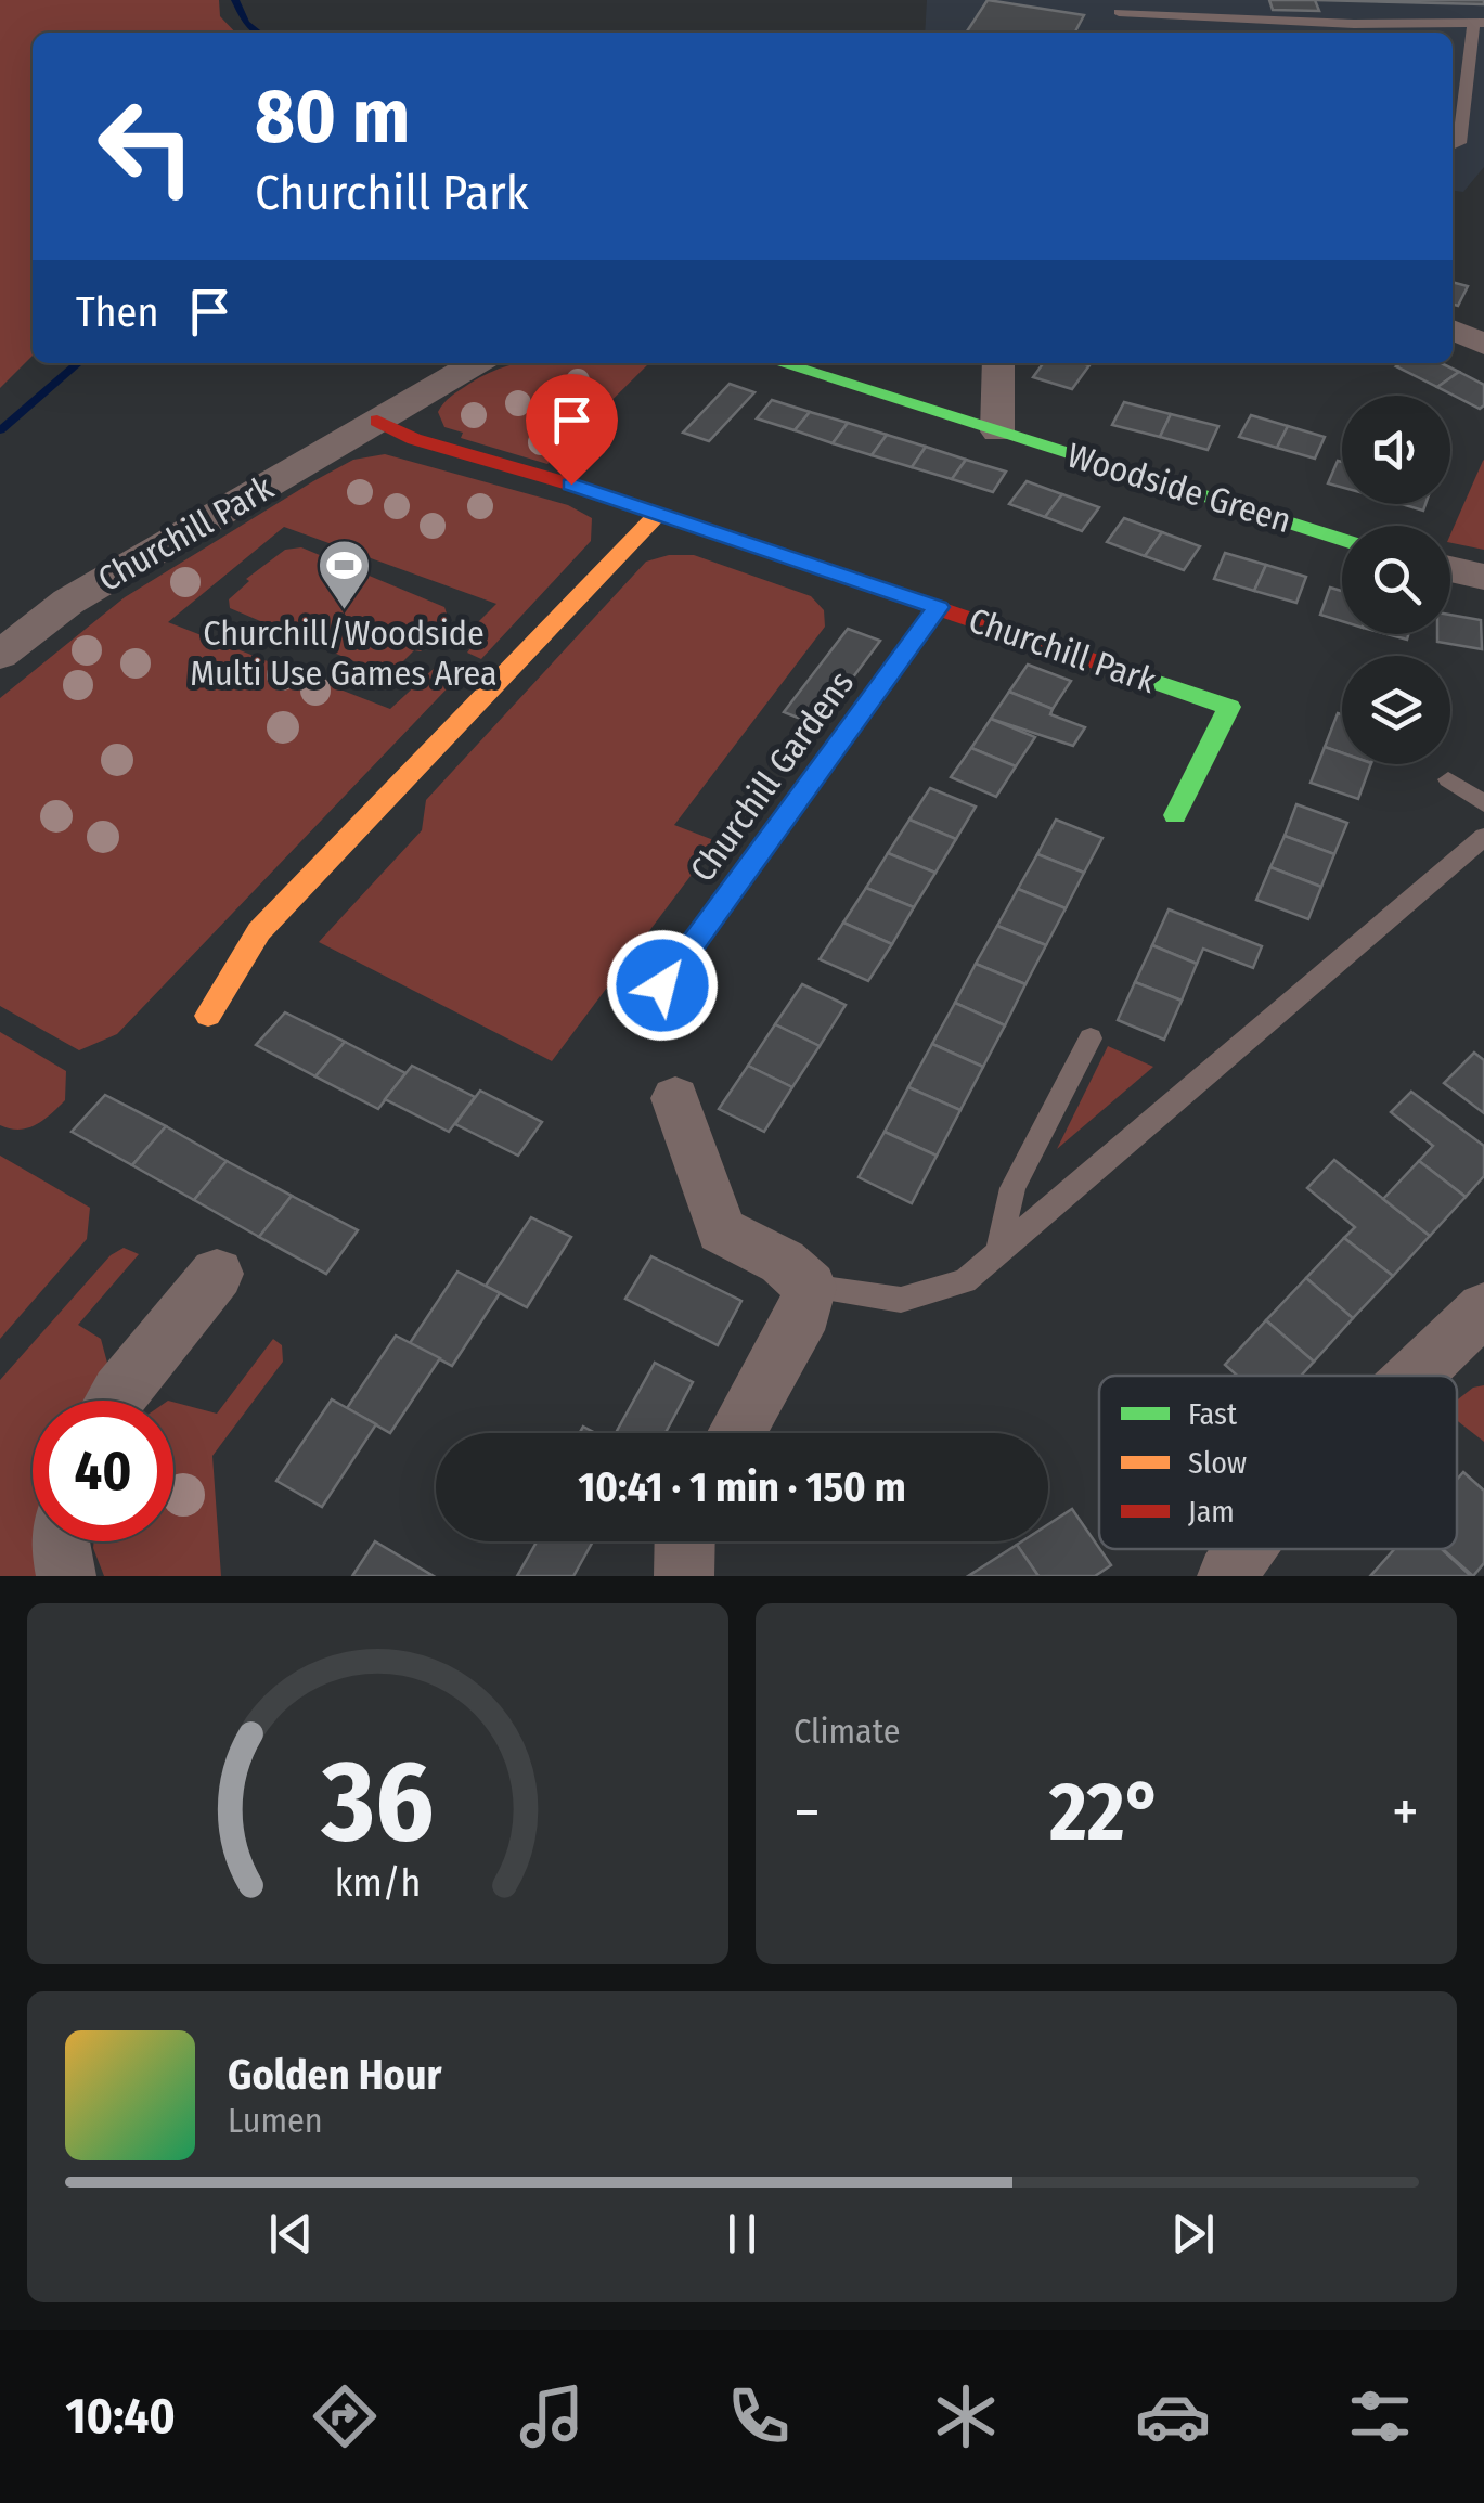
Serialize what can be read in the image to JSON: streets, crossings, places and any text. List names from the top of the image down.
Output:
{
  "streets": {
    "street": ["Woodside Green", "Churchill Park", "Churchill Gardens"]
  },
  "crossings": [
    ["Churchill Park", "Churchill Gardens"]
  ],
  "places": {
    "sports": ["Churchill/Woodside Multi Use Games Area"]
  },
  "legend": ["Fast", "Slow", "Jam"],
  "page": {
    "turn": ["80 m", "Churchill Park"],
    "then": "Then",
    "limit": "40",
    "trip": "10:41 · 1 min · 150 m",
    "tile": "Climate",
    "heat": ["−", "22°", "+"],
    "song": ["Golden Hour", "Lumen"],
    "tabs": "10:40",
    "gauge": ["36", "km/h"]
  }
}
